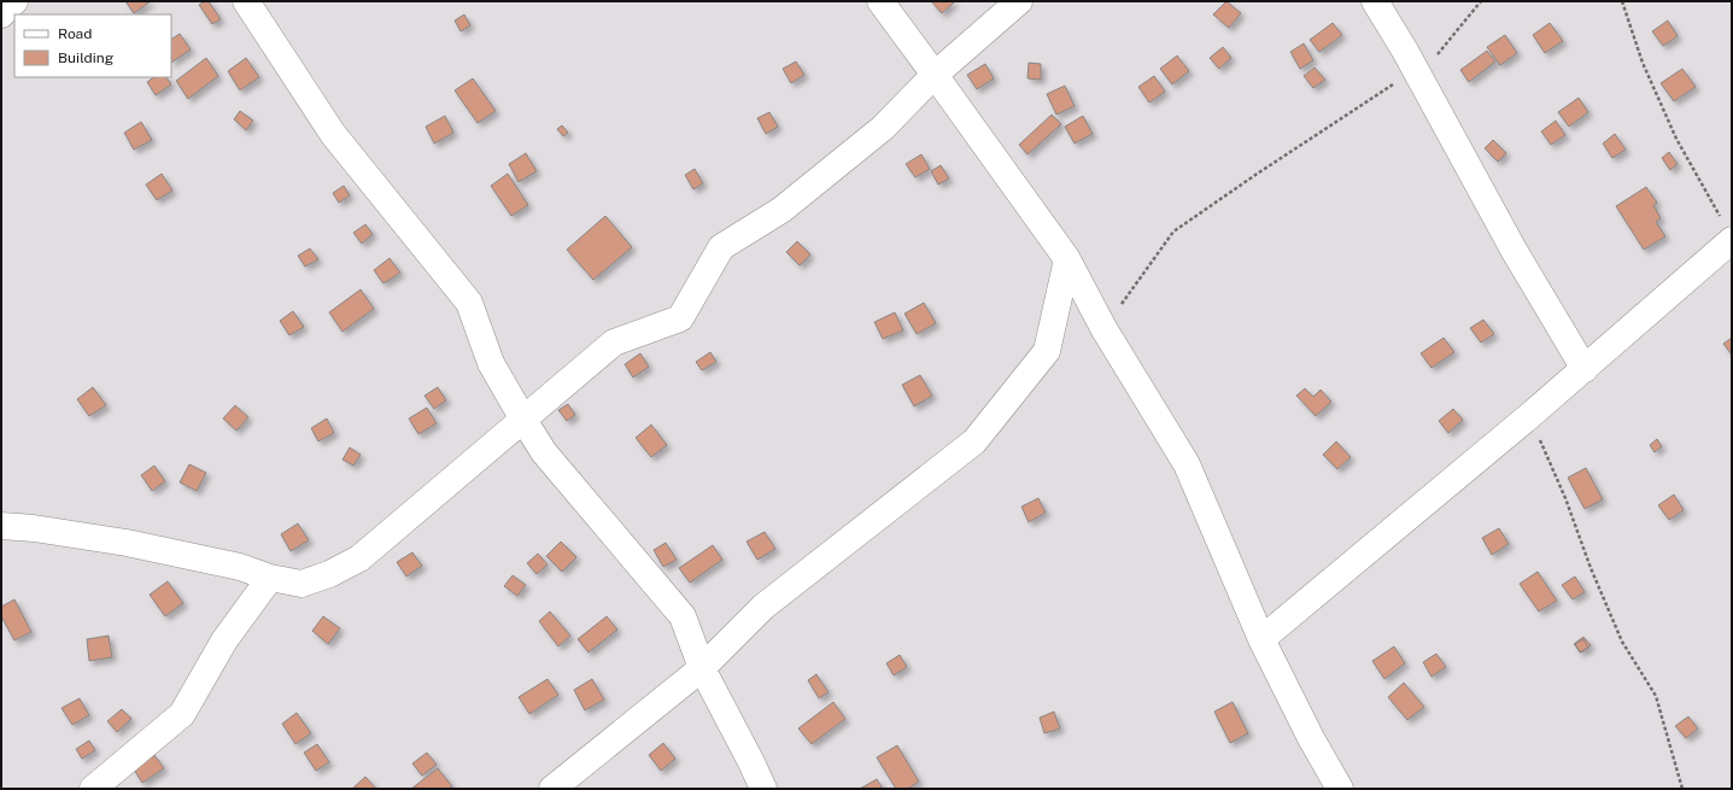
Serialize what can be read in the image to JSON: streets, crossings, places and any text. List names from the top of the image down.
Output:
{
  "legend": ["Road", "Building"]
}
